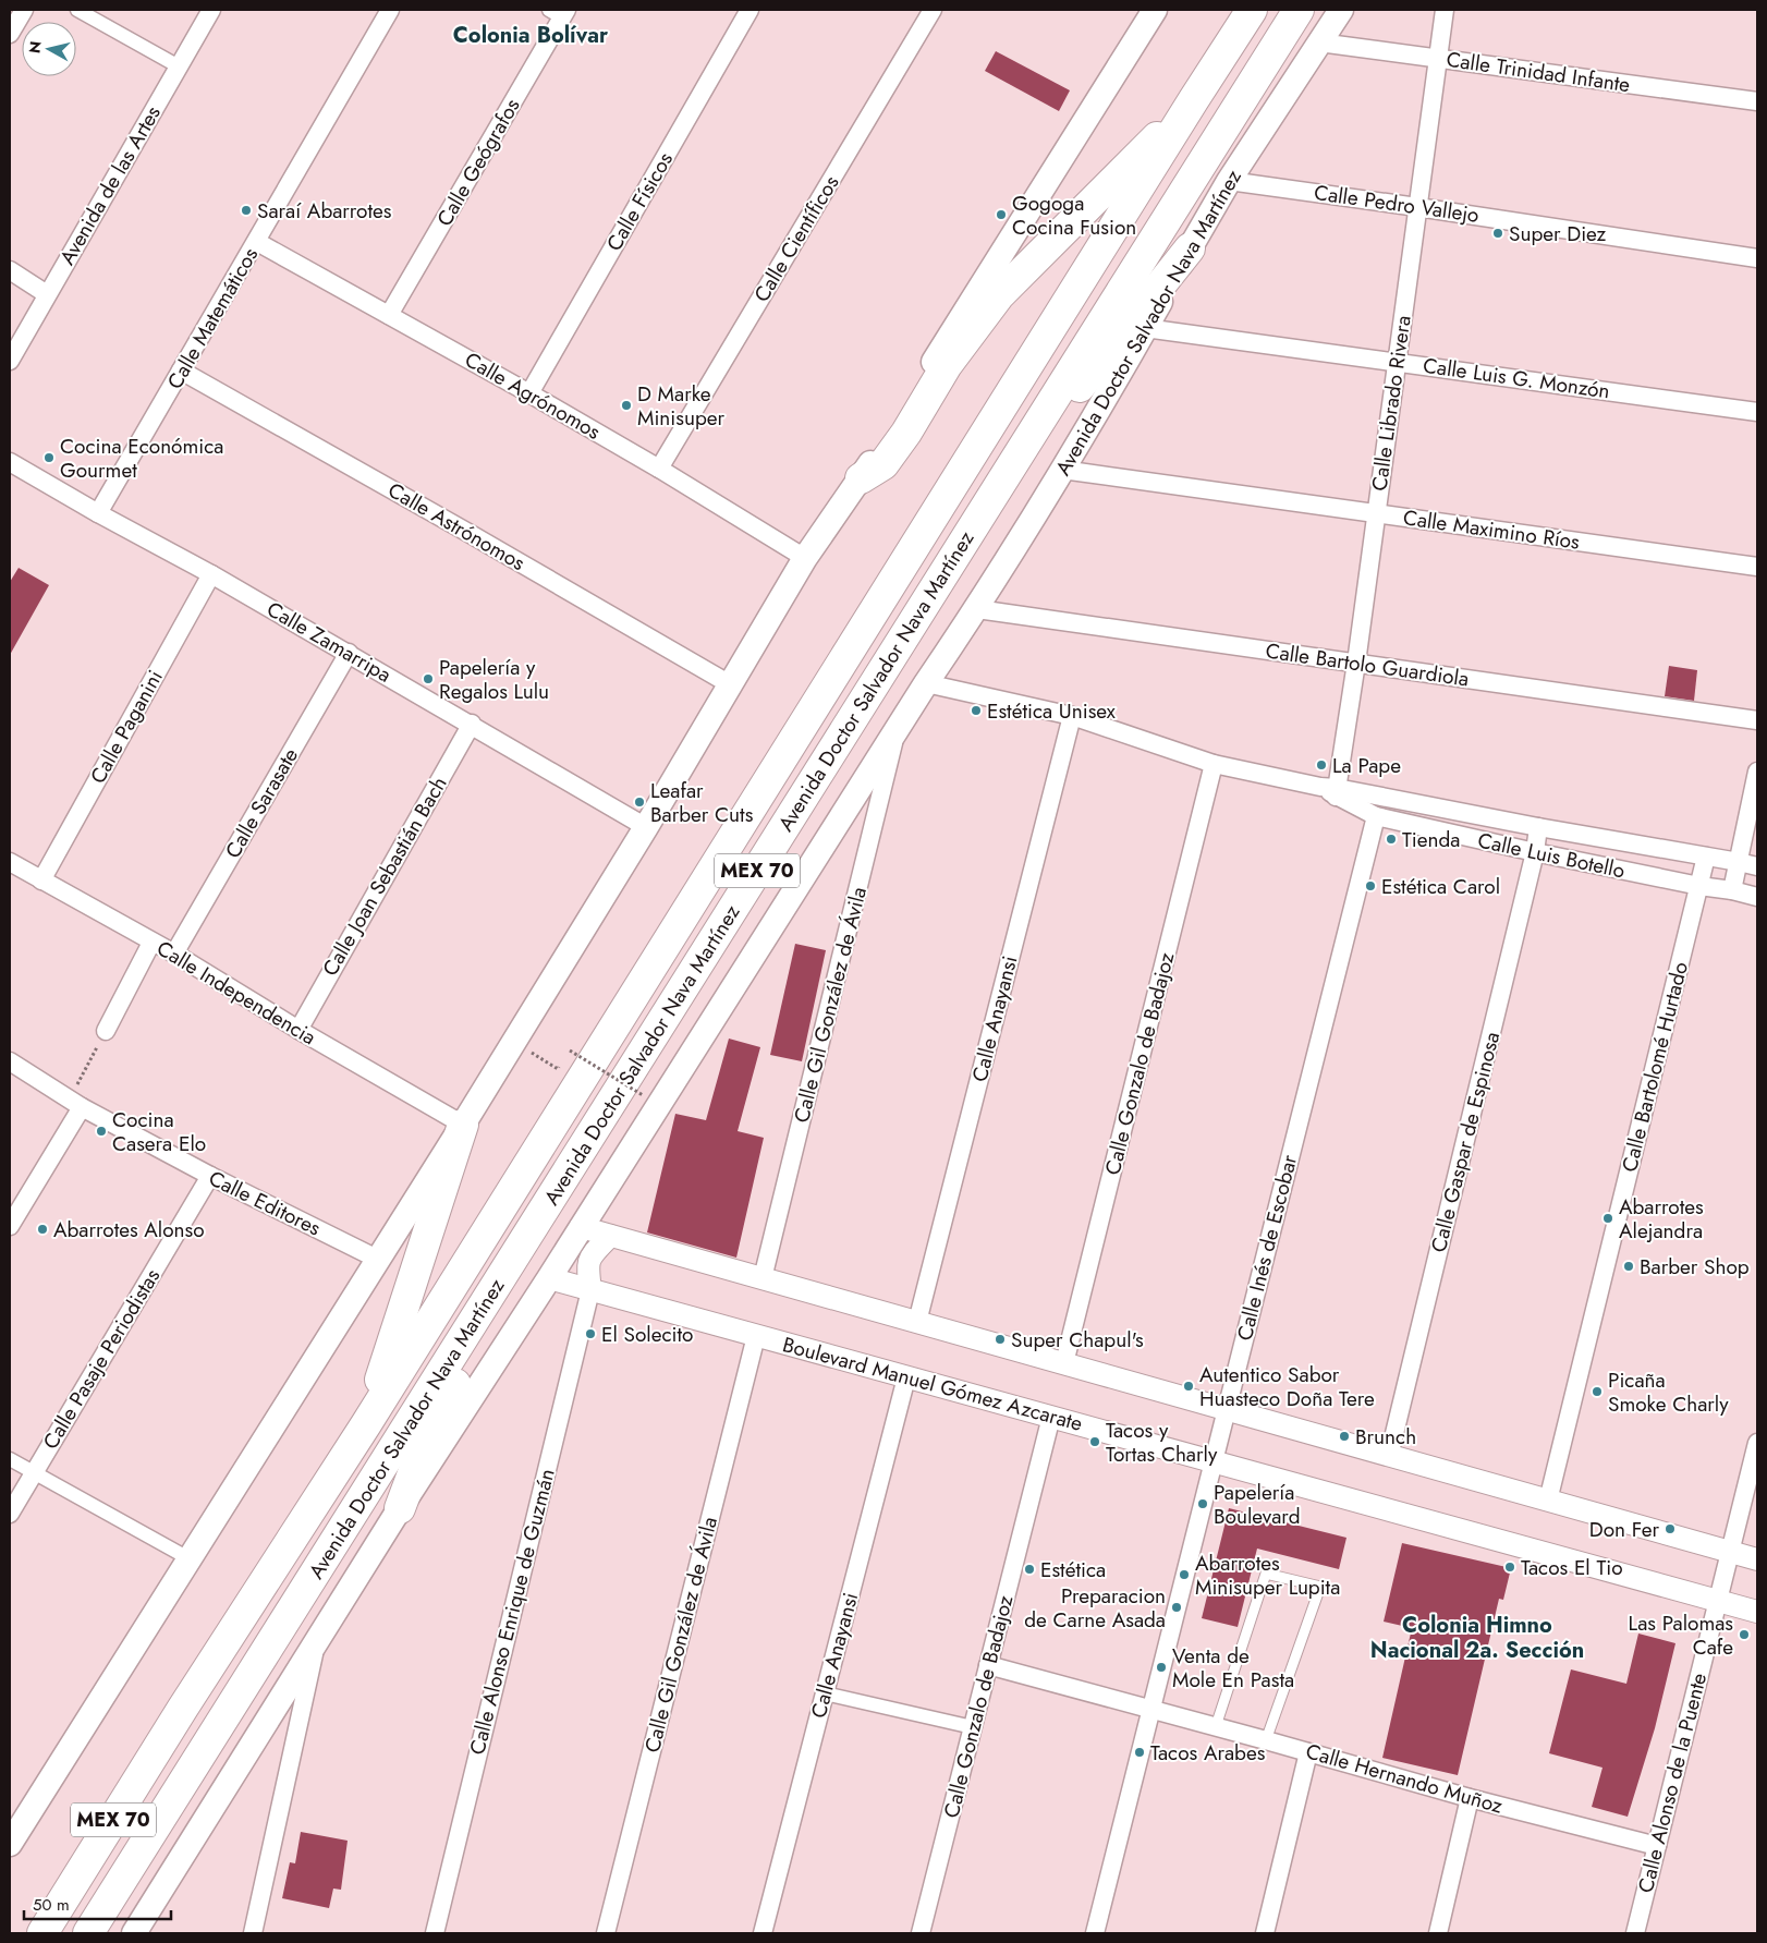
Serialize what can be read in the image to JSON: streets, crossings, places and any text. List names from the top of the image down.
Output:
{
  "streets": {
    "highway": ["Avenida Doctor Salvador Nava Martínez", "MEX 70"],
    "street": [
      "Calle Trinidad Infante",
      "Calle Geógrafos",
      "Avenida de las Artes",
      "Calle Físicos",
      "Calle Pedro Vallejo",
      "Calle Científicos",
      "Calle Matemáticos",
      "Calle Luis G. Monzón",
      "Calle Agrónomos",
      "Calle Librado Rivera",
      "Calle Astrónomos",
      "Calle Maximino Ríos",
      "Calle Zamarripa",
      "Calle Bartolo Guardiola",
      "Calle Paganini",
      "Calle Sarasate",
      "Calle Luis Botello",
      "Calle Joan Sebastián Bach",
      "Calle Independencia",
      "Calle Gil González de Ávila",
      "Calle Anayansi",
      "Calle Gonzalo de Badajoz",
      "Calle Bartolomé Hurtado",
      "Calle Gaspar de Espinosa",
      "Calle Editores",
      "Calle Inés de Escobar",
      "Calle Pasaje Periodistas",
      "Boulevard Manuel Gómez Azcarate",
      "Calle Alonso Enrique de Guzmán",
      "Calle Hernando Muñoz",
      "Calle Alonso de la Puente"
    ]
  },
  "crossings": [
    ["Calle Trinidad Infante", "Avenida Doctor Salvador Nava Martínez"],
    ["Calle Trinidad Infante", "Calle Librado Rivera"],
    ["Calle Geógrafos", "Calle Agrónomos"],
    ["Calle Físicos", "Calle Agrónomos"],
    ["Calle Pedro Vallejo", "Avenida Doctor Salvador Nava Martínez"],
    ["Calle Pedro Vallejo", "Calle Librado Rivera"],
    ["Calle Científicos", "Calle Agrónomos"],
    ["Calle Matemáticos", "Calle Agrónomos"],
    ["Calle Matemáticos", "Calle Astrónomos"],
    ["Calle Matemáticos", "Calle Zamarripa"],
    ["Avenida Doctor Salvador Nava Martínez", "Calle Luis G. Monzón"],
    ["Avenida Doctor Salvador Nava Martínez", "Calle Maximino Ríos"],
    ["Avenida Doctor Salvador Nava Martínez", "Calle Bartolo Guardiola"],
    ["Avenida Doctor Salvador Nava Martínez", "Calle Luis Botello"],
    ["Avenida Doctor Salvador Nava Martínez", "Calle Gil González de Ávila"],
    ["Avenida Doctor Salvador Nava Martínez", "Boulevard Manuel Gómez Azcarate"],
    ["Calle Luis G. Monzón", "Calle Librado Rivera"],
    ["Calle Librado Rivera", "Calle Maximino Ríos"],
    ["Calle Librado Rivera", "Calle Bartolo Guardiola"],
    ["Calle Librado Rivera", "Calle Luis Botello"],
    ["Calle Zamarripa", "Calle Paganini"],
    ["Calle Zamarripa", "Calle Sarasate"],
    ["Calle Zamarripa", "Calle Joan Sebastián Bach"],
    ["Calle Paganini", "Calle Independencia"],
    ["Calle Sarasate", "Calle Independencia"],
    ["Calle Luis Botello", "Calle Anayansi"],
    ["Calle Luis Botello", "Calle Gonzalo de Badajoz"],
    ["Calle Luis Botello", "Calle Bartolomé Hurtado"],
    ["Calle Luis Botello", "Calle Gaspar de Espinosa"],
    ["Calle Luis Botello", "Calle Inés de Escobar"],
    ["Calle Joan Sebastián Bach", "Calle Independencia"],
    ["Calle Gil González de Ávila", "Boulevard Manuel Gómez Azcarate"],
    ["Calle Anayansi", "Boulevard Manuel Gómez Azcarate"],
    ["Calle Gonzalo de Badajoz", "Boulevard Manuel Gómez Azcarate"],
    ["Calle Gonzalo de Badajoz", "Calle Hernando Muñoz"],
    ["Calle Editores", "Calle Pasaje Periodistas"],
    ["Calle Inés de Escobar", "Boulevard Manuel Gómez Azcarate"],
    ["Calle Inés de Escobar", "Calle Hernando Muñoz"],
    ["Boulevard Manuel Gómez Azcarate", "Calle Alonso Enrique de Guzmán"],
    ["Boulevard Manuel Gómez Azcarate", "Calle Alonso de la Puente"],
    ["Calle Hernando Muñoz", "Calle Alonso de la Puente"]
  ],
  "districts": ["Colonia Bolívar", "Colonia Himno Nacional 2a. Sección"],
  "places": [
    "Saraí Abarrotes",
    "Gogoga Cocina Fusion",
    "Super Diez",
    "D Marke Minisuper",
    "Cocina Económica Gourmet",
    "Papelería y Regalos Lulu",
    "Estética Unisex",
    "La Pape",
    "Leafar Barber Cuts",
    "Tienda",
    "Estética Carol",
    "Cocina Casera Elo",
    "Abarrotes Alejandra",
    "Abarrotes Alonso",
    "Barber Shop",
    "El Solecito",
    "Super Chapul's",
    "Autentico Sabor Huasteco Doña Tere",
    "Picaña Smoke Charly",
    "Brunch",
    "Tacos y Tortas Charly",
    "Papelería Boulevard",
    "Don Fer",
    "Tacos El Tio",
    "Estética",
    "Abarrotes Minisuper Lupita",
    "Preparacion de Carne Asada",
    "Las Palomas Cafe",
    "Venta de Mole En Pasta",
    "Tacos Arabes"
  ],
  "scale_bar": "50 m",
  "north": "left"
}
